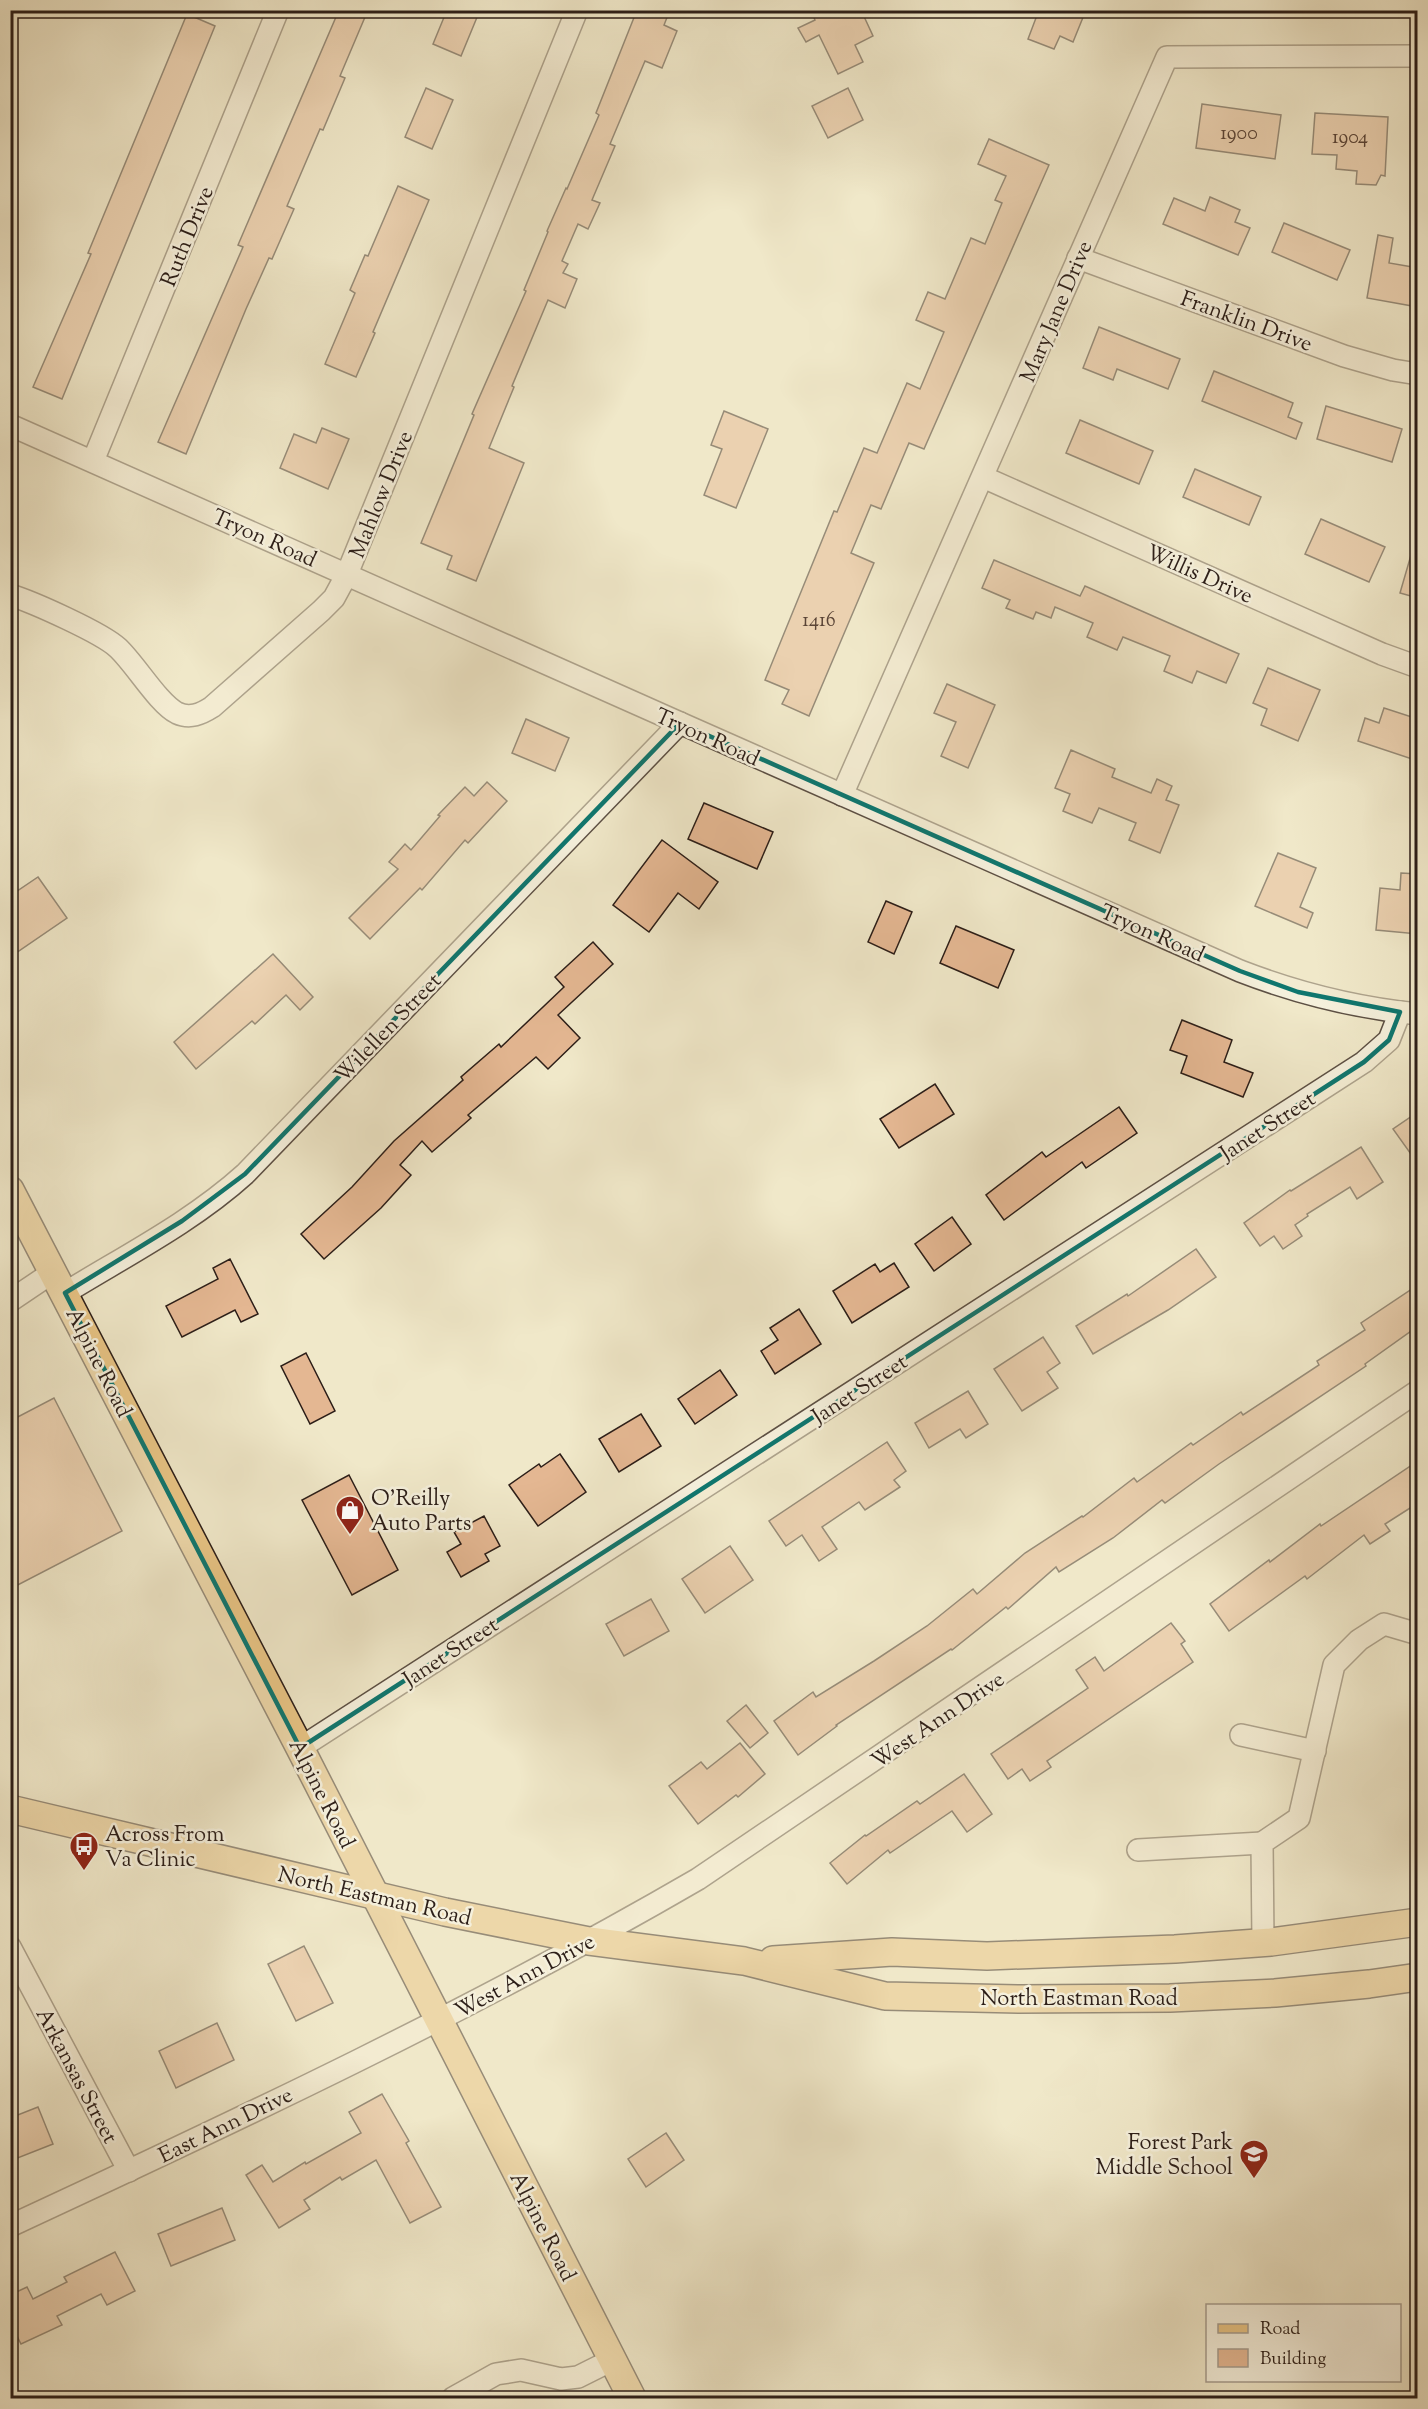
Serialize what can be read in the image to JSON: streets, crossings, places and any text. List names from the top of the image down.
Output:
{
  "streets": {
    "main road": ["Alpine Road", "North Eastman Road"],
    "street": [
      "Ruth Drive",
      "Mary Jane Drive",
      "Franklin Drive",
      "Mahlow Drive",
      "Tryon Road",
      "Willis Drive",
      "Wilellen Street",
      "Janet Street",
      "West Ann Drive",
      "Arkansas Street",
      "East Ann Drive"
    ]
  },
  "crossings": [
    ["Ruth Drive", "Tryon Road"],
    ["Mary Jane Drive", "Franklin Drive"],
    ["Mary Jane Drive", "Tryon Road"],
    ["Mary Jane Drive", "Willis Drive"],
    ["Mahlow Drive", "Tryon Road"],
    ["Tryon Road", "Wilellen Street"],
    ["Tryon Road", "Janet Street"],
    ["Wilellen Street", "Alpine Road"],
    ["Janet Street", "Alpine Road"],
    ["Alpine Road", "West Ann Drive"],
    ["Alpine Road", "North Eastman Road"],
    ["Alpine Road", "East Ann Drive"],
    ["West Ann Drive", "North Eastman Road"],
    ["West Ann Drive", "East Ann Drive"],
    ["Arkansas Street", "East Ann Drive"]
  ],
  "places": {
    "shop": ["O'Reilly Auto Parts"],
    "bus stop": ["Across From Va Clinic"],
    "school or university": ["Forest Park Middle School"]
  },
  "house_numbers": ["1900", "1904", "1416"],
  "legend": ["Road", "Building"]
}
